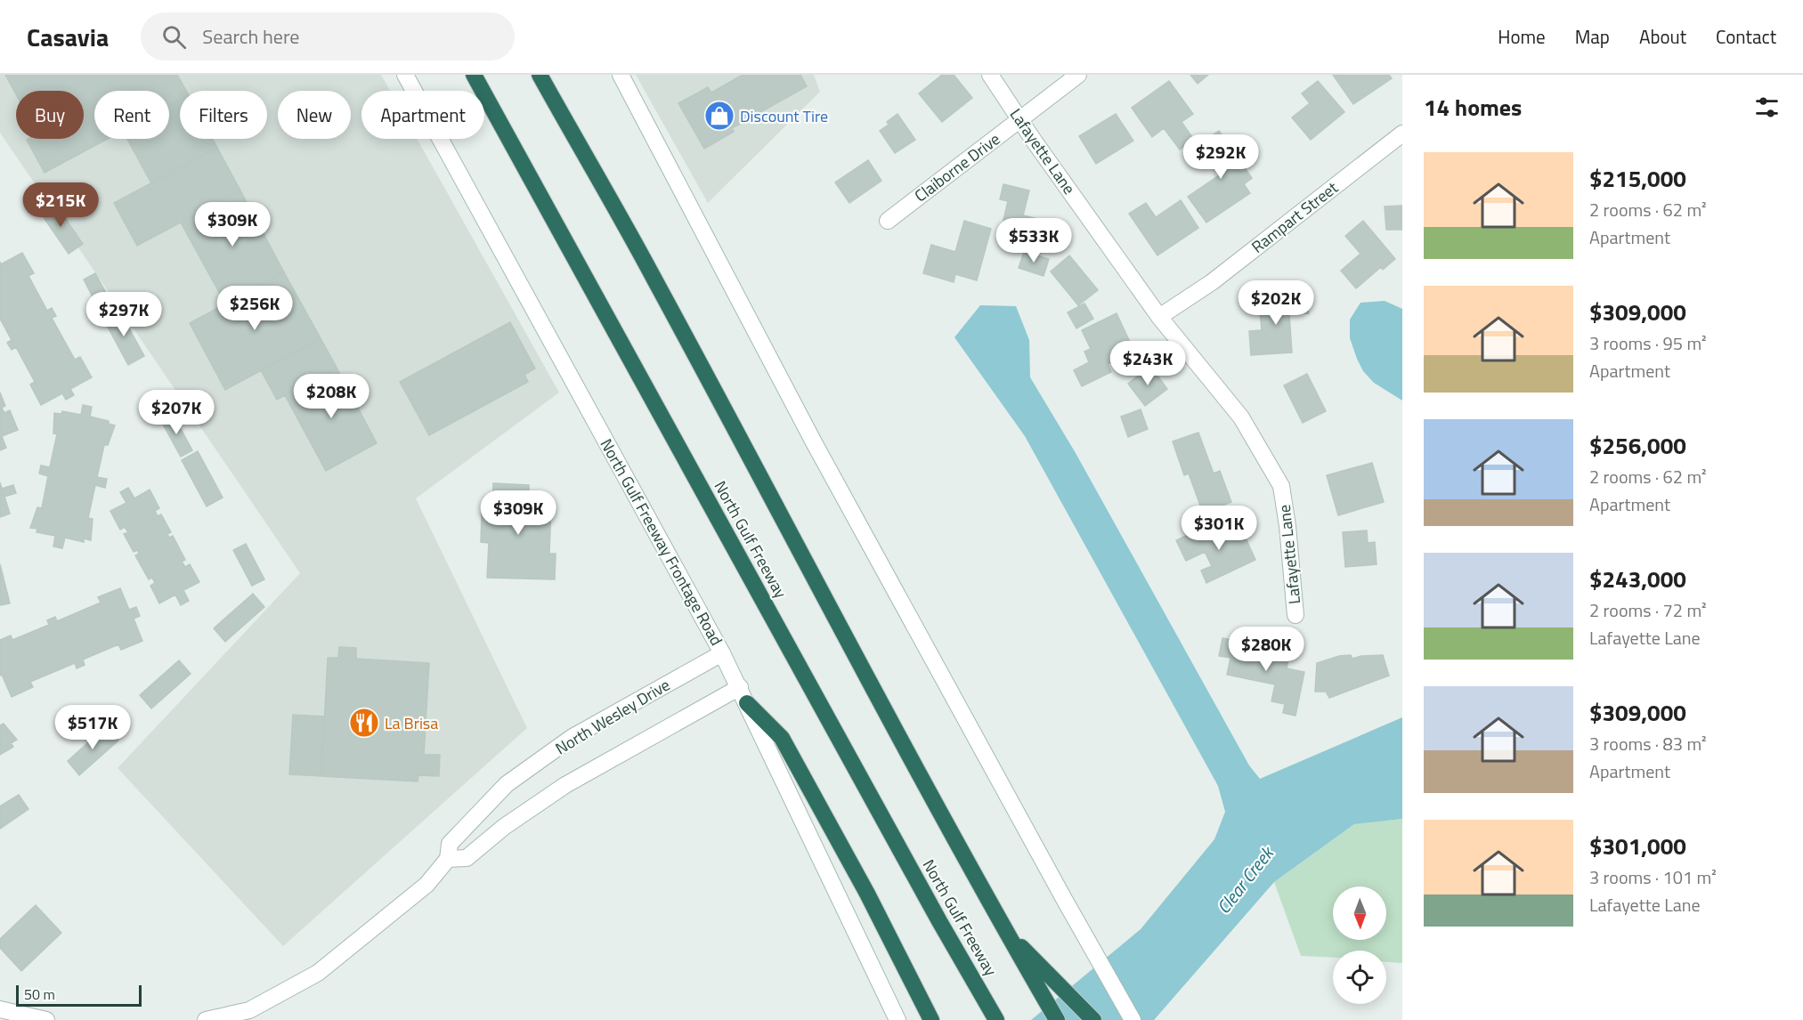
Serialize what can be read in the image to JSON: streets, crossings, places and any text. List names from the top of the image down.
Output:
{
  "streets": {
    "highway": ["North Gulf Freeway"],
    "street": [
      "Lafayette Lane",
      "Claiborne Drive",
      "Rampart Street",
      "North Gulf Freeway Frontage Road",
      "North Wesley Drive"
    ]
  },
  "crossings": [
    ["Lafayette Lane", "Claiborne Drive"],
    ["Lafayette Lane", "Rampart Street"],
    ["North Gulf Freeway Frontage Road", "North Wesley Drive"]
  ],
  "water": ["Clear Creek"],
  "places": {
    "shop": ["Discount Tire"],
    "restaurant": ["La Brisa"]
  },
  "scale_bar": "50 m",
  "north": "bottom",
  "page": {
    "header": "Casavia",
    "search": "Search here",
    "nav": [
      "Home",
      "Map",
      "About",
      "Contact"
    ],
    "heading": "14 homes",
    "chip": [
      "Buy",
      "Rent",
      "Filters",
      "New",
      "Apartment"
    ],
    "price": [
      "$292K",
      "$215K",
      "$309K",
      "$533K",
      "$202K",
      "$256K",
      "$297K",
      "$243K",
      "$208K",
      "$207K",
      "$309K",
      "$301K",
      "$280K",
      "$517K"
    ],
    "list": [
      {
        "name": "$215,000",
        "note": "2 rooms · 62 m² · Apartment"
      },
      {
        "name": "$309,000",
        "note": "3 rooms · 95 m² · Apartment"
      },
      {
        "name": "$256,000",
        "note": "2 rooms · 62 m² · Apartment"
      },
      {
        "name": "$243,000",
        "note": "2 rooms · 72 m² · Lafayette Lane"
      },
      {
        "name": "$309,000",
        "note": "3 rooms · 83 m² · Apartment"
      },
      {
        "name": "$301,000",
        "note": "3 rooms · 101 m² · Lafayette Lane"
      }
    ],
    "scale": "50 m"
  }
}
